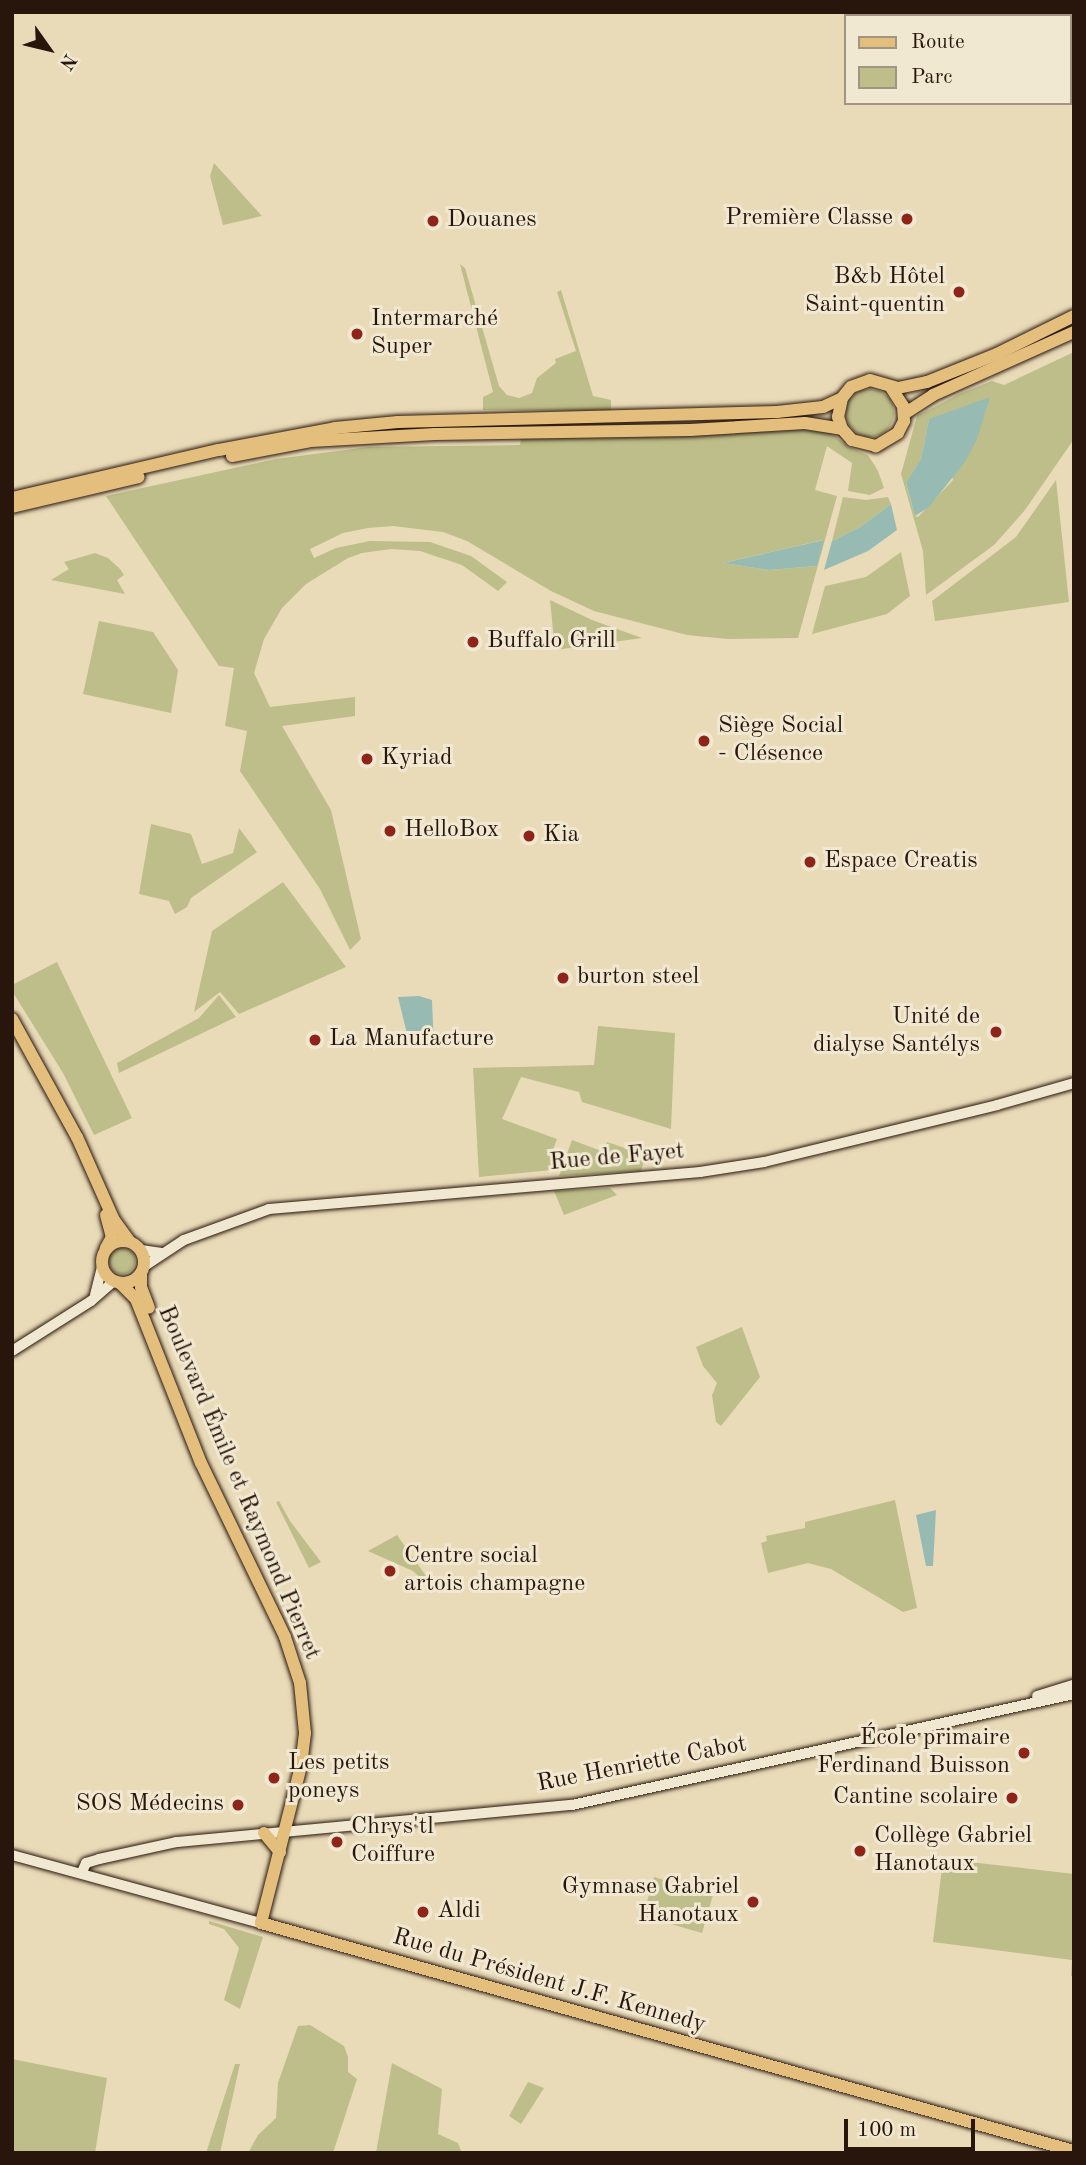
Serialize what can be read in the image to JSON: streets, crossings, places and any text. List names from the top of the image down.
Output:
{
  "streets": {
    "main road": [
      "Rue de Fayet",
      "Boulevard Émile et Raymond Pierret",
      "Rue Henriette Cabot",
      "Rue du Président J.F. Kennedy"
    ]
  },
  "crossings": [
    ["Rue de Fayet", "Boulevard Émile et Raymond Pierret"],
    ["Boulevard Émile et Raymond Pierret", "Rue Henriette Cabot"],
    ["Boulevard Émile et Raymond Pierret", "Rue du Président J.F. Kennedy"],
    ["Rue Henriette Cabot", "Rue du Président J.F. Kennedy"]
  ],
  "places": [
    "Première Classe",
    "Douanes",
    "B&b Hôtel Saint-quentin",
    "Intermarché Super",
    "Buffalo Grill",
    "Siège Social - Clésence",
    "Kyriad",
    "HelloBox",
    "Kia",
    "Espace Creatis",
    "burton steel",
    "Unité de dialyse Santélys",
    "La Manufacture",
    "Centre social artois champagne",
    "École primaire Ferdinand Buisson",
    "Les petits poneys",
    "Cantine scolaire",
    "SOS Médecins",
    "Chrys'tl Coiffure",
    "Collège Gabriel Hanotaux",
    "Gymnase Gabriel Hanotaux",
    "Aldi"
  ],
  "legend": ["Route", "Parc"],
  "scale_bar": "100 m",
  "north": "bottom right"
}
